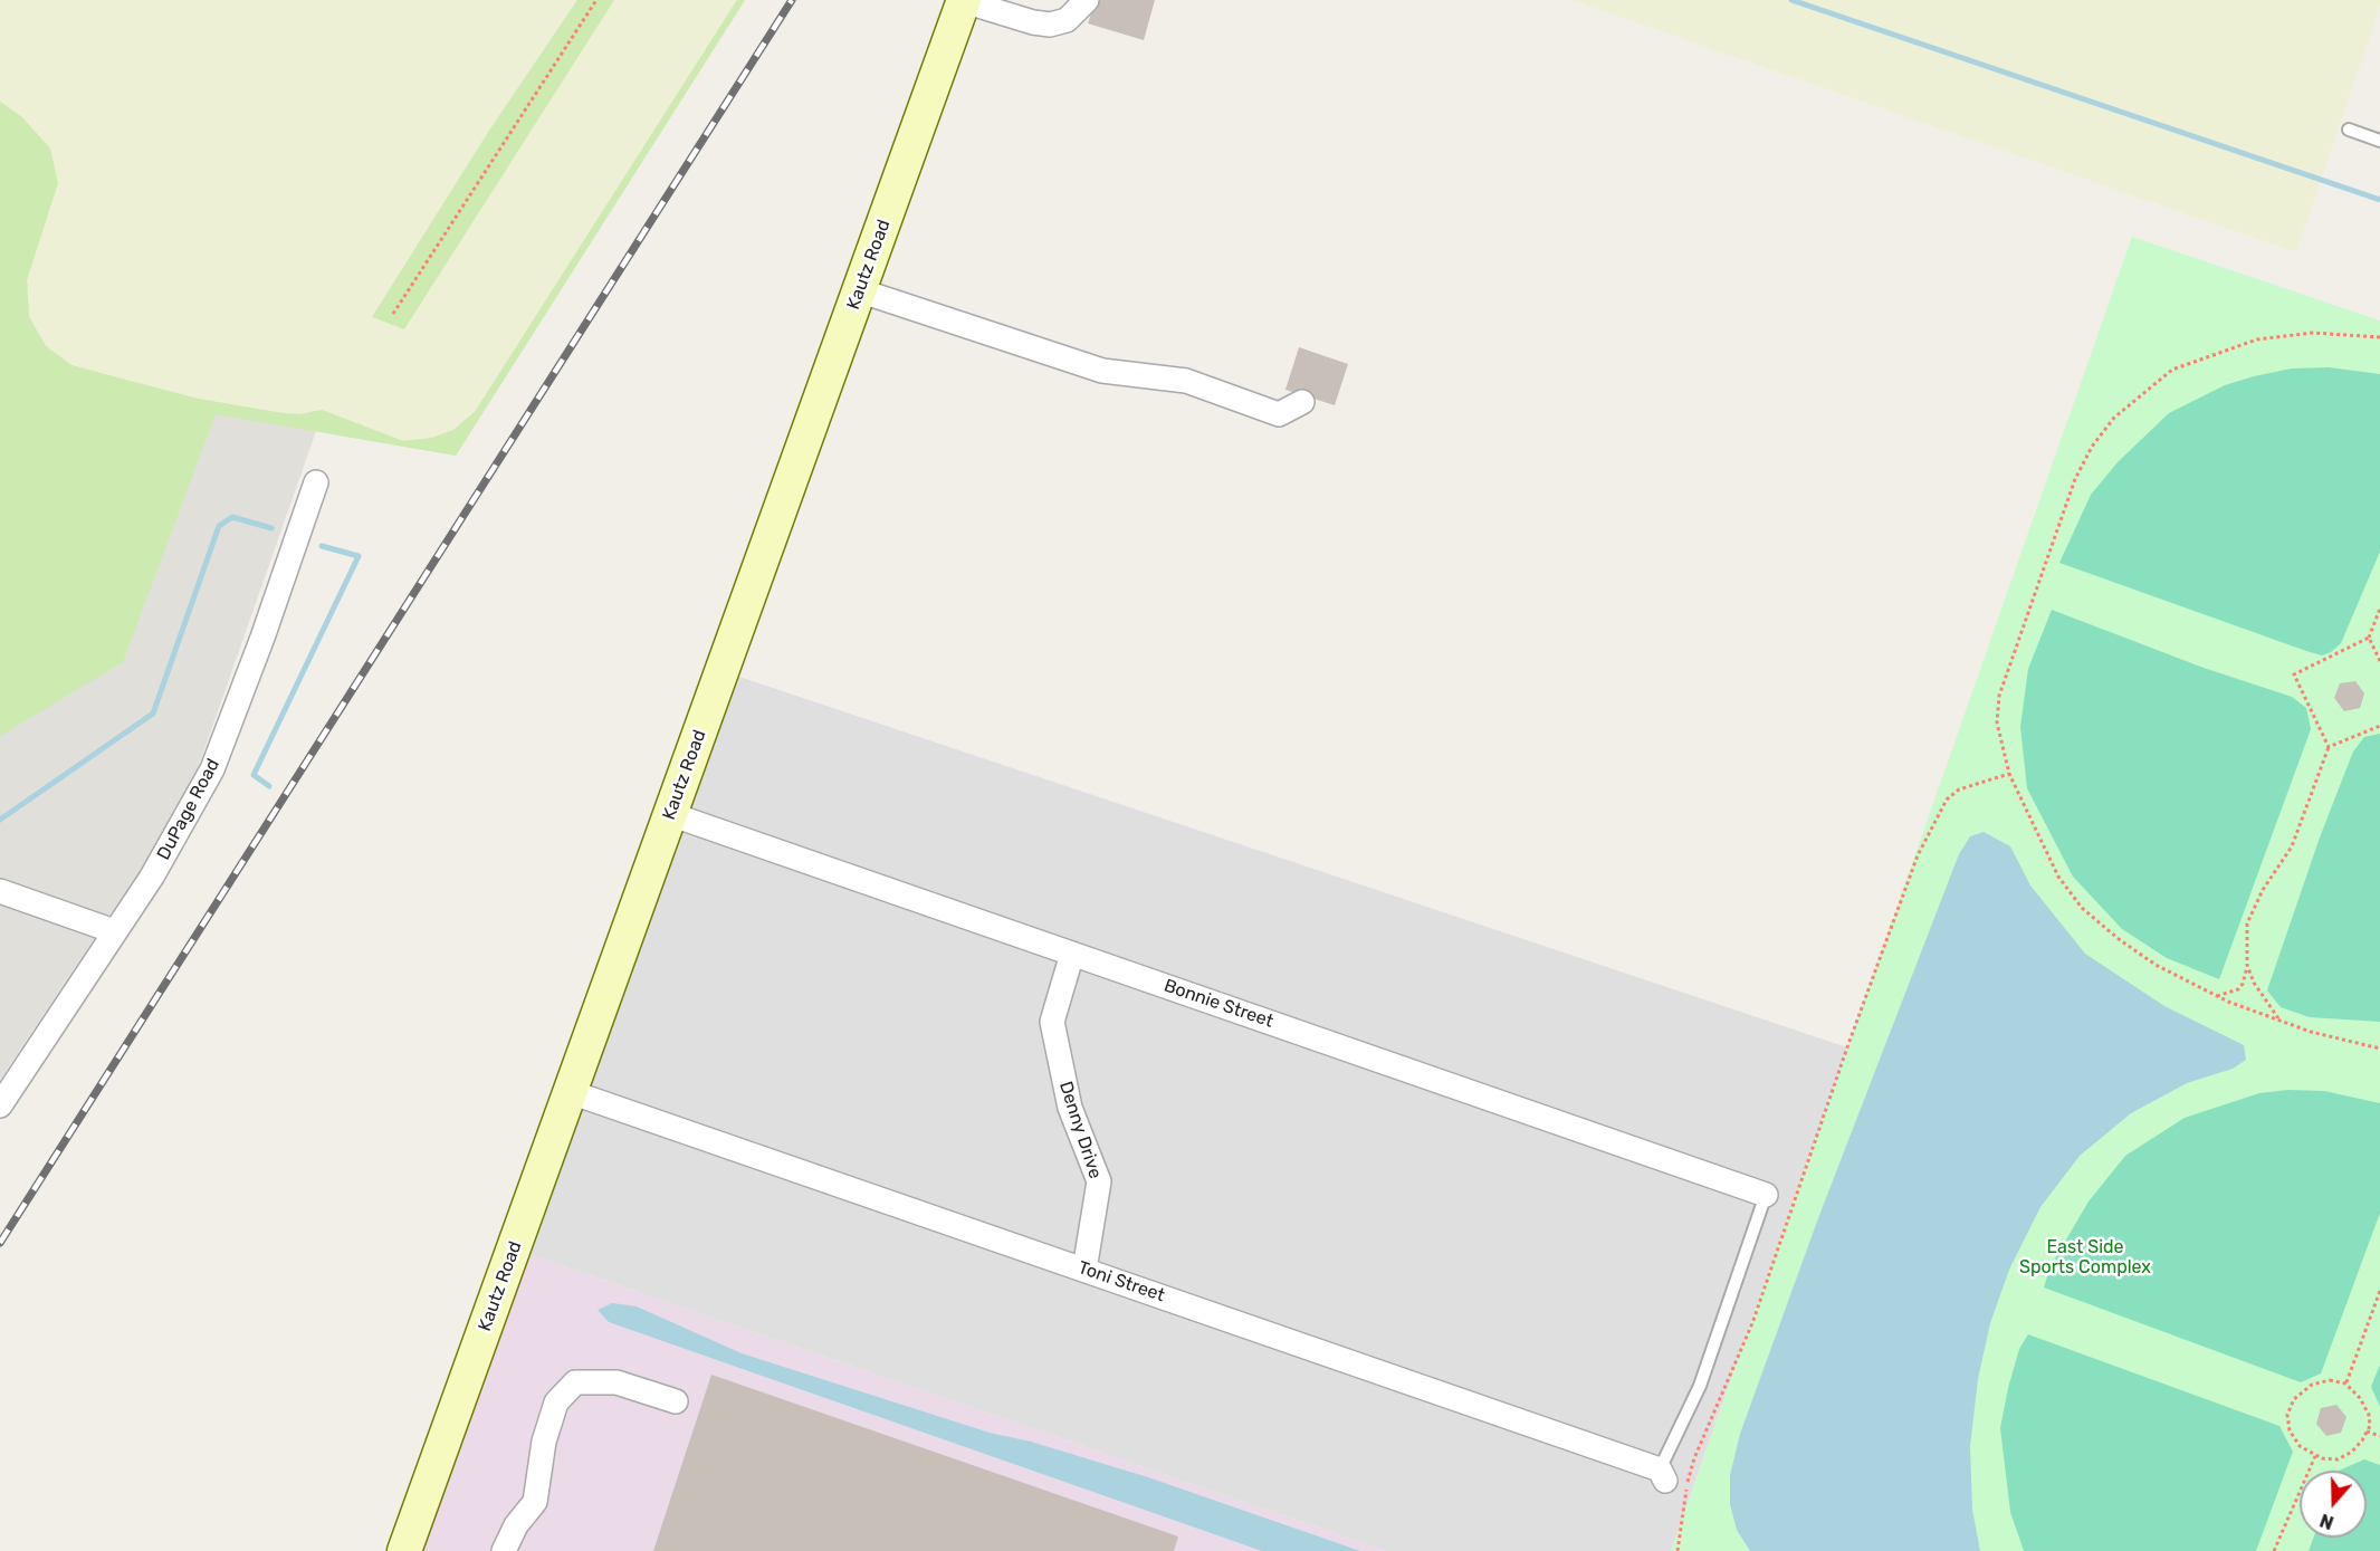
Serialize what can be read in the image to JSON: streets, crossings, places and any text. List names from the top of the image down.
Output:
{
  "streets": {
    "street": [
      "Kautz Road",
      "DuPage Road",
      "Bonnie Street",
      "Denny Drive",
      "Toni Street"
    ]
  },
  "crossings": [
    ["Kautz Road", "Bonnie Street"],
    ["Kautz Road", "Toni Street"],
    ["Bonnie Street", "Denny Drive"],
    ["Denny Drive", "Toni Street"]
  ],
  "parks": ["East Side Sports Complex"],
  "north": "bottom"
}
